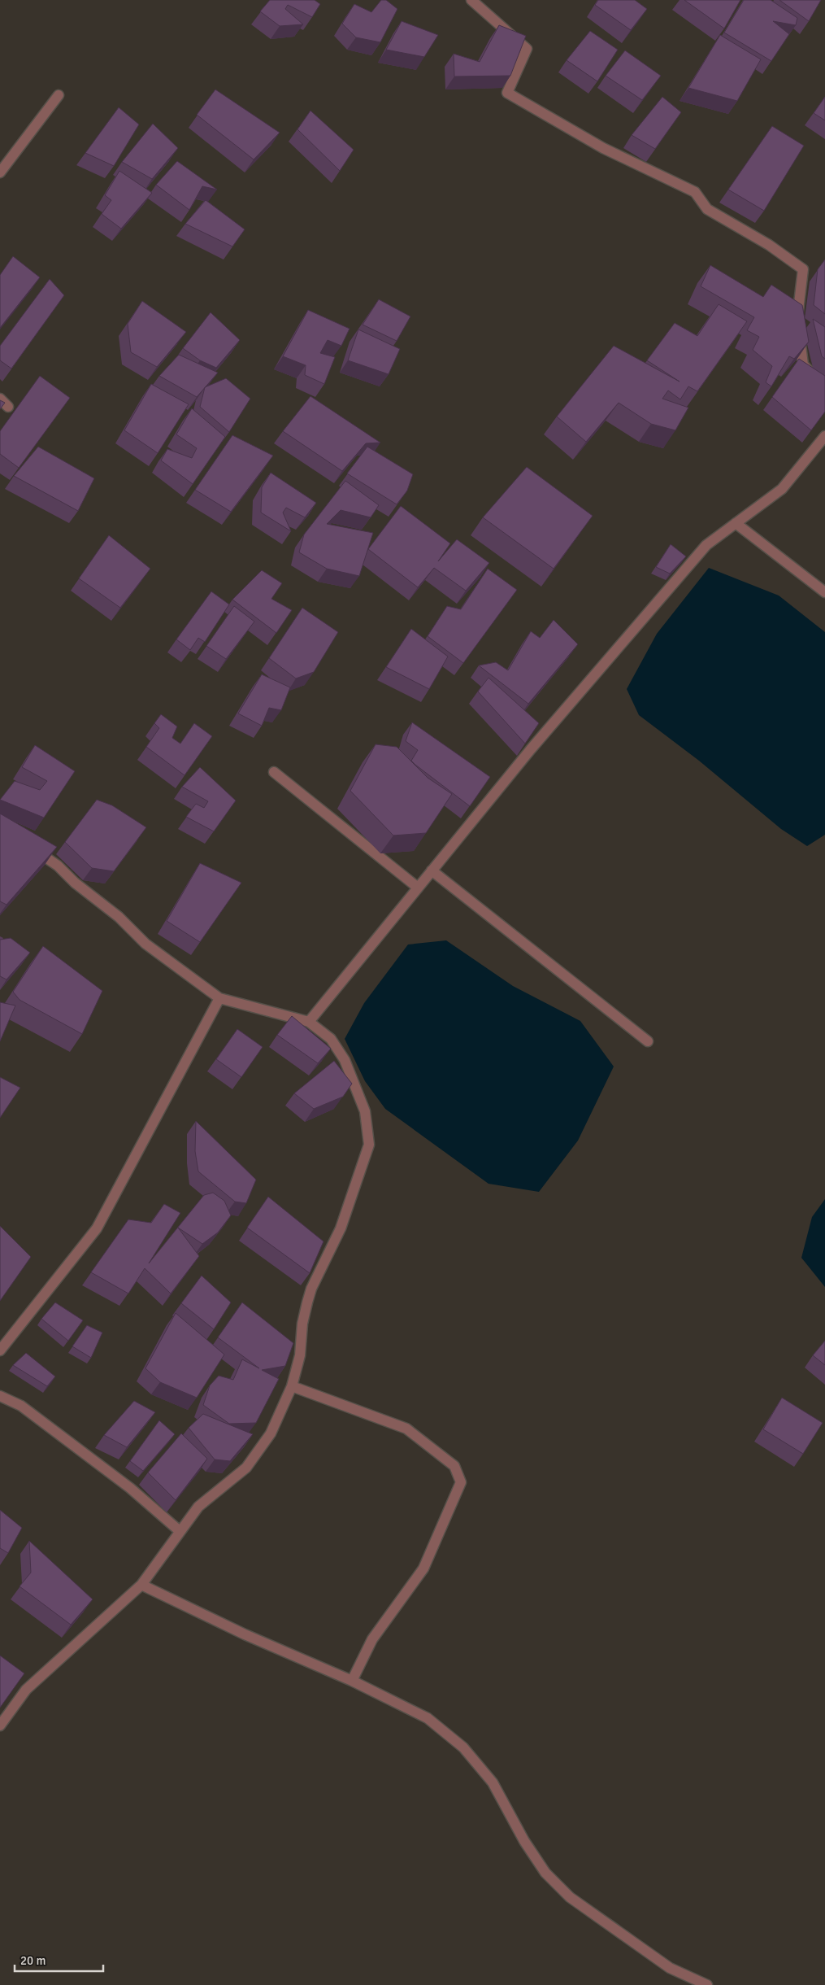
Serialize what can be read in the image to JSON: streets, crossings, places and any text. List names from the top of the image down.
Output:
{
  "scale_bar": "20 m"
}
